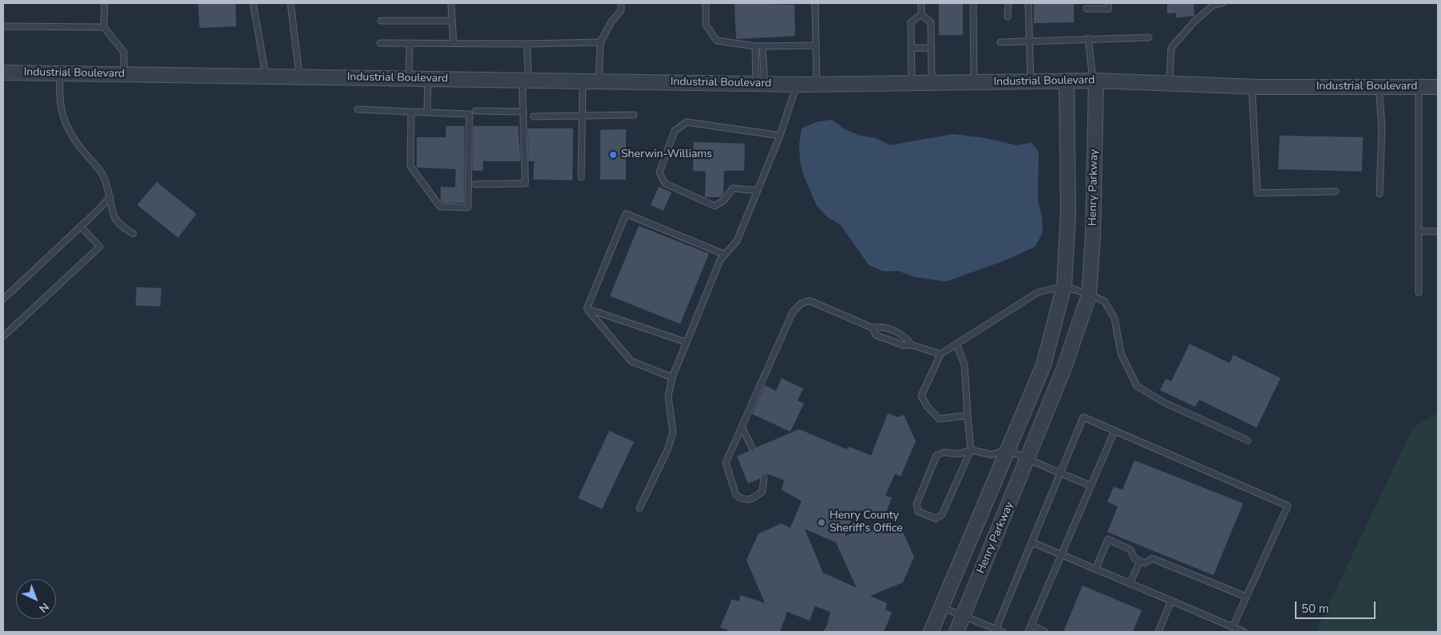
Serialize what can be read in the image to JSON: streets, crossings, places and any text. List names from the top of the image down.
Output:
{
  "streets": {
    "street": ["Industrial Boulevard", "Henry Parkway"]
  },
  "crossings": [
    ["Industrial Boulevard", "Henry Parkway"]
  ],
  "places": ["Sherwin-Williams", "Henry County Sheriff's Office"],
  "scale_bar": "50 m",
  "north": "bottom right"
}
